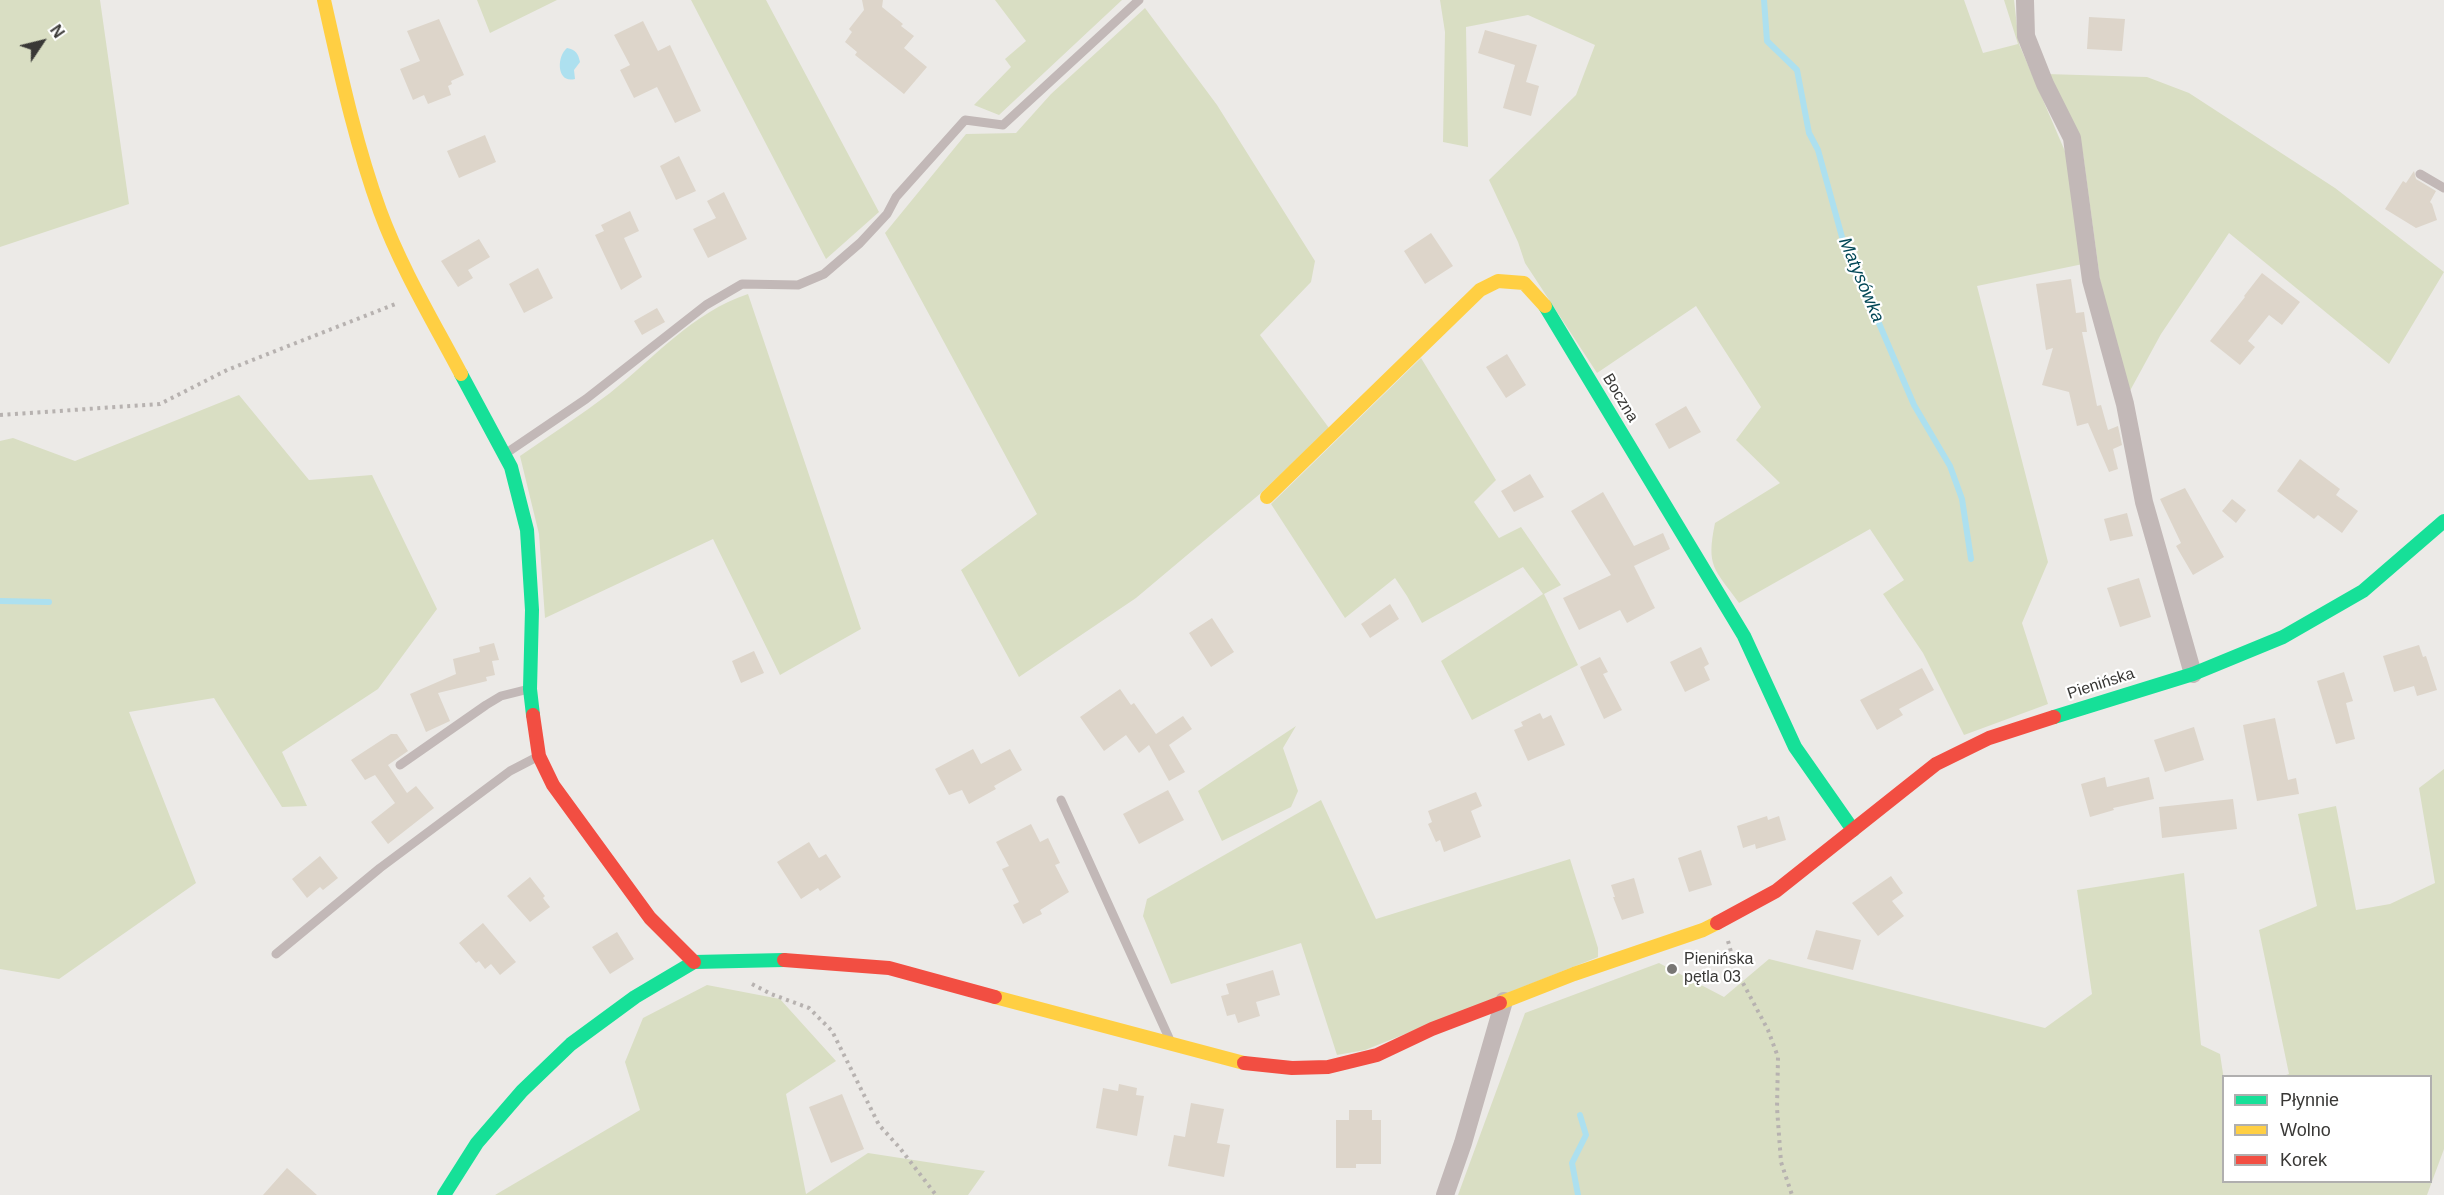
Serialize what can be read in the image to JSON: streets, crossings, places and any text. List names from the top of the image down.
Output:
{
  "streets": {
    "street": ["Boczna", "Pienińska"]
  },
  "crossings": [
    ["Boczna", "Pienińska"]
  ],
  "water": ["Matysówka"],
  "places": ["Pienińska pętla 03"],
  "legend": ["Płynnie", "Wolno", "Korek"],
  "north": "top right"
}
